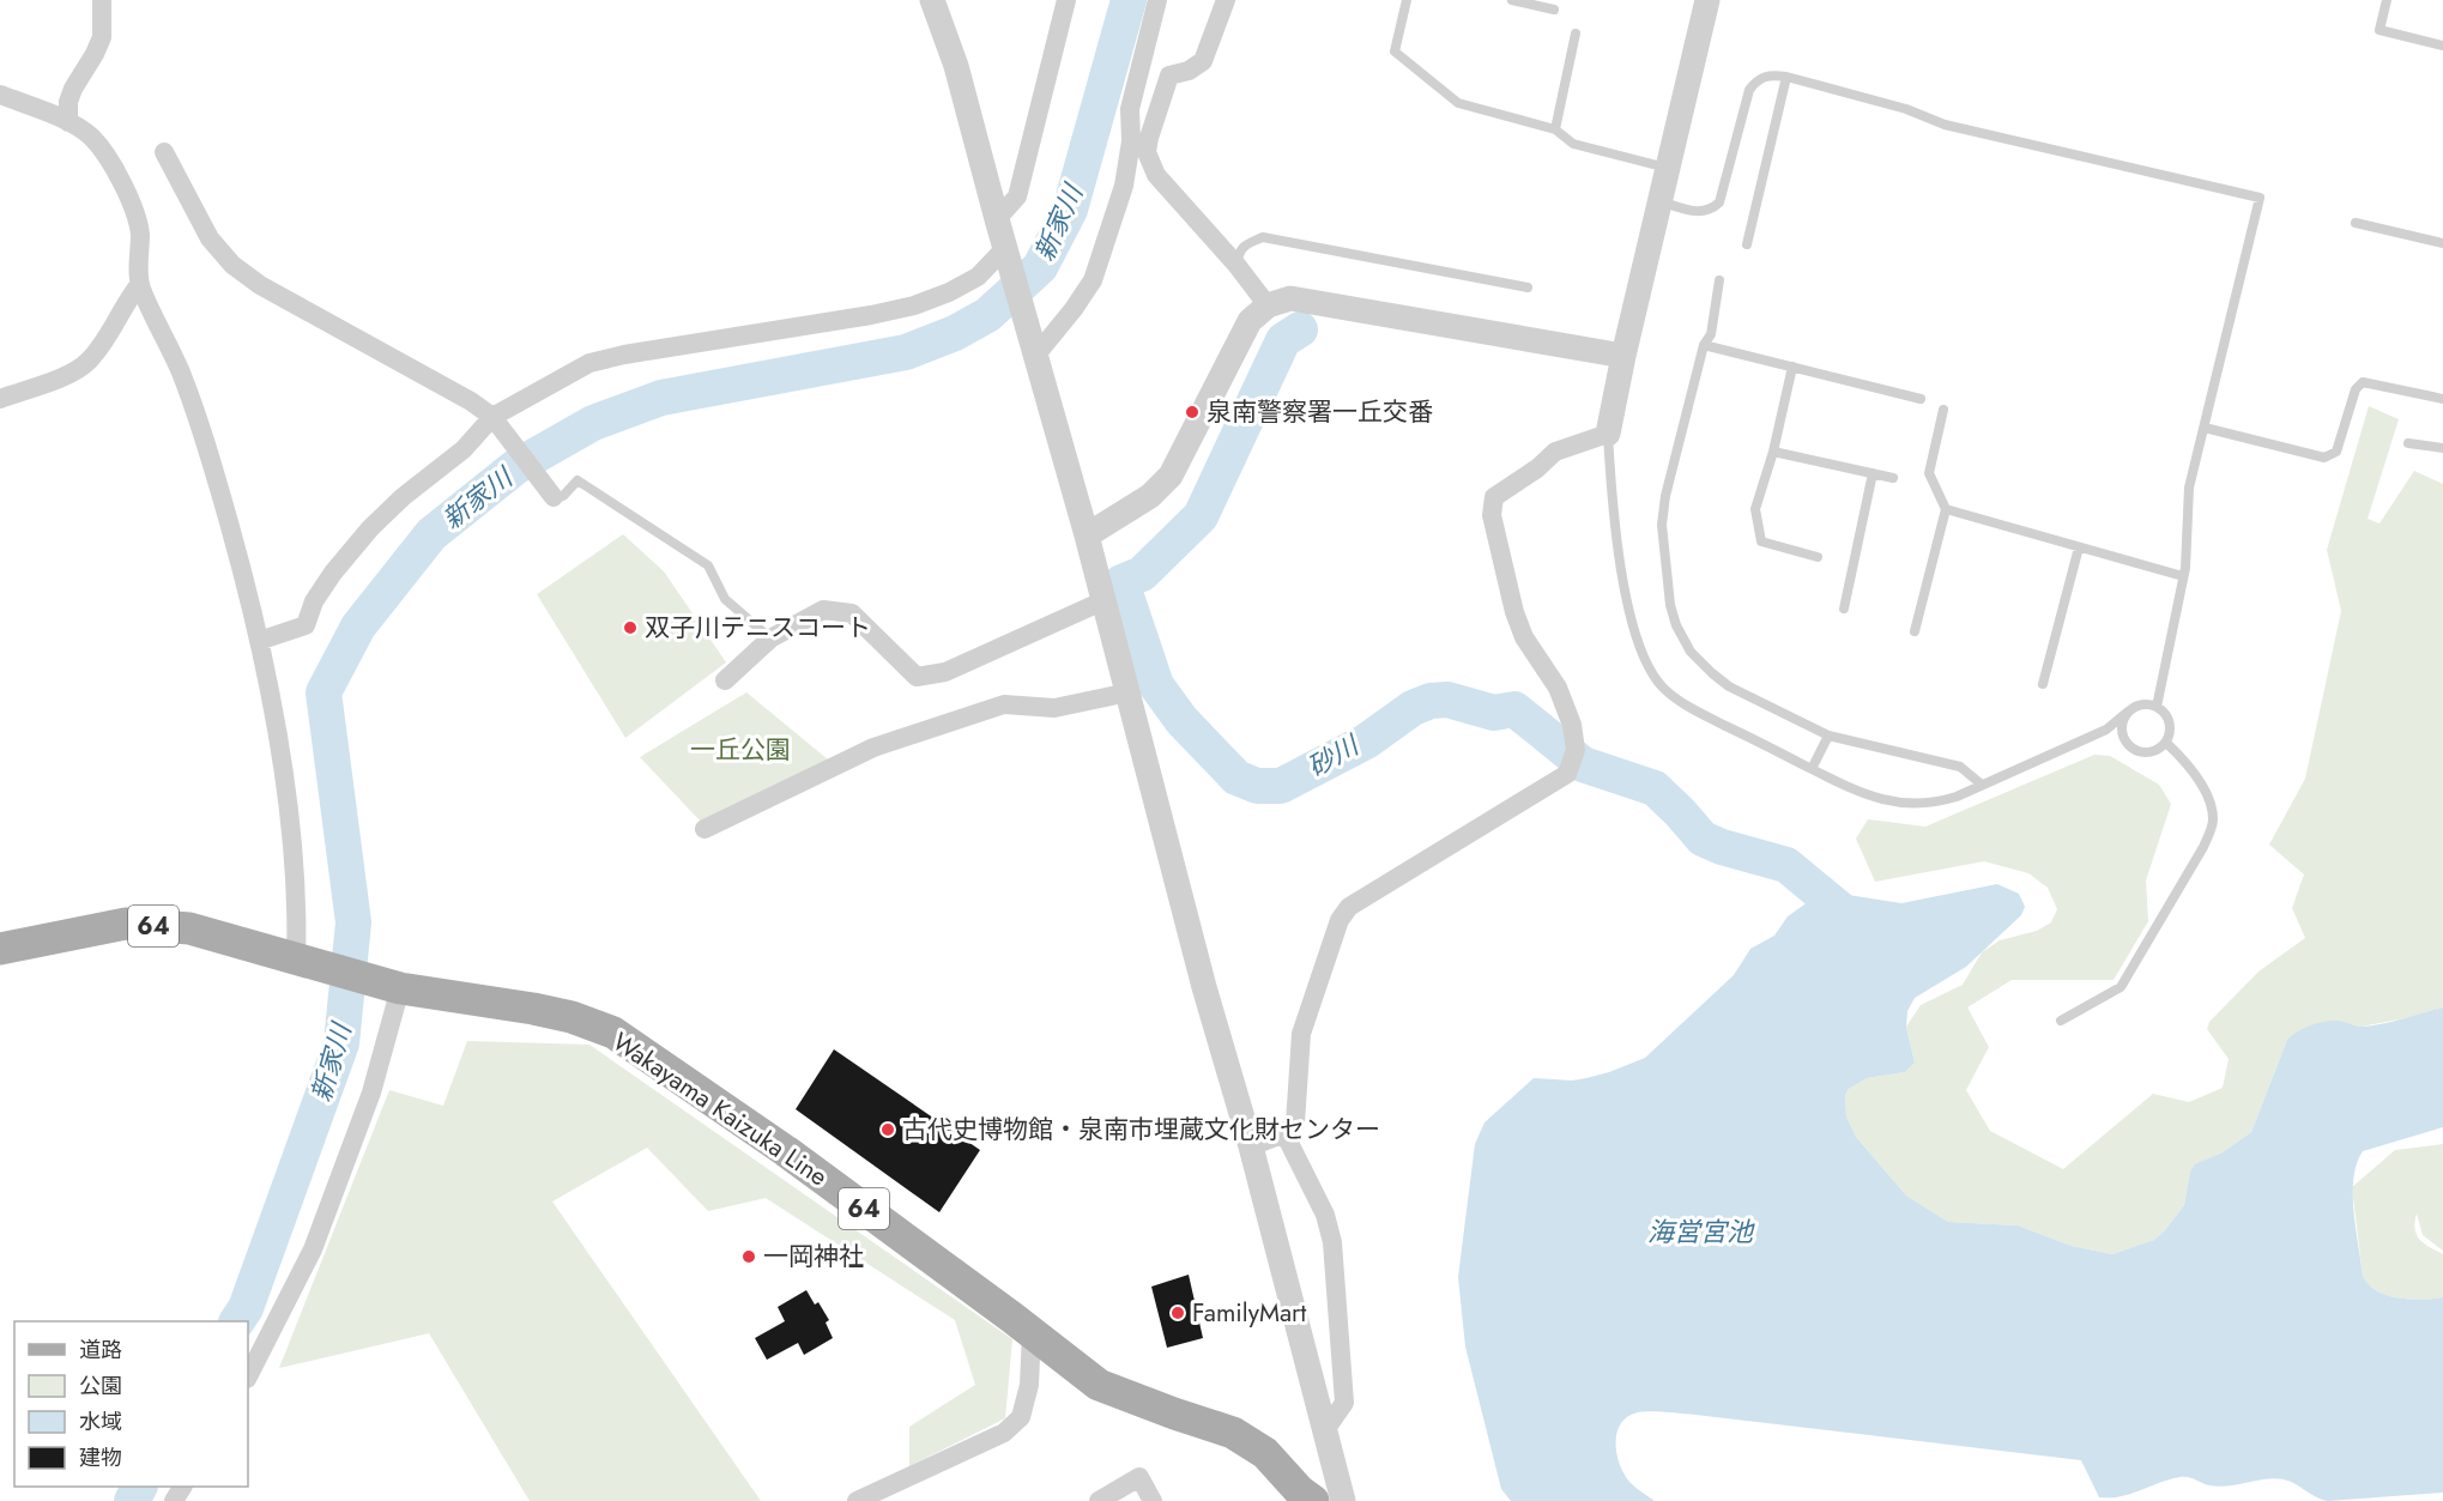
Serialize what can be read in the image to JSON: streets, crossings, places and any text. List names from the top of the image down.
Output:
{
  "streets": {
    "main road": ["64", "Wakayama Kaizuka Line"]
  },
  "water": ["新家川", "砂川", "海営宮池"],
  "parks": ["一丘公園"],
  "places": [
    "泉南警察署一丘交番",
    "双子川テニスコート",
    "古代史博物館・泉南市埋蔵文化財センター",
    "一岡神社",
    "FamilyMart"
  ],
  "legend": [
    "道路",
    "公園",
    "水域",
    "建物"
  ]
}
